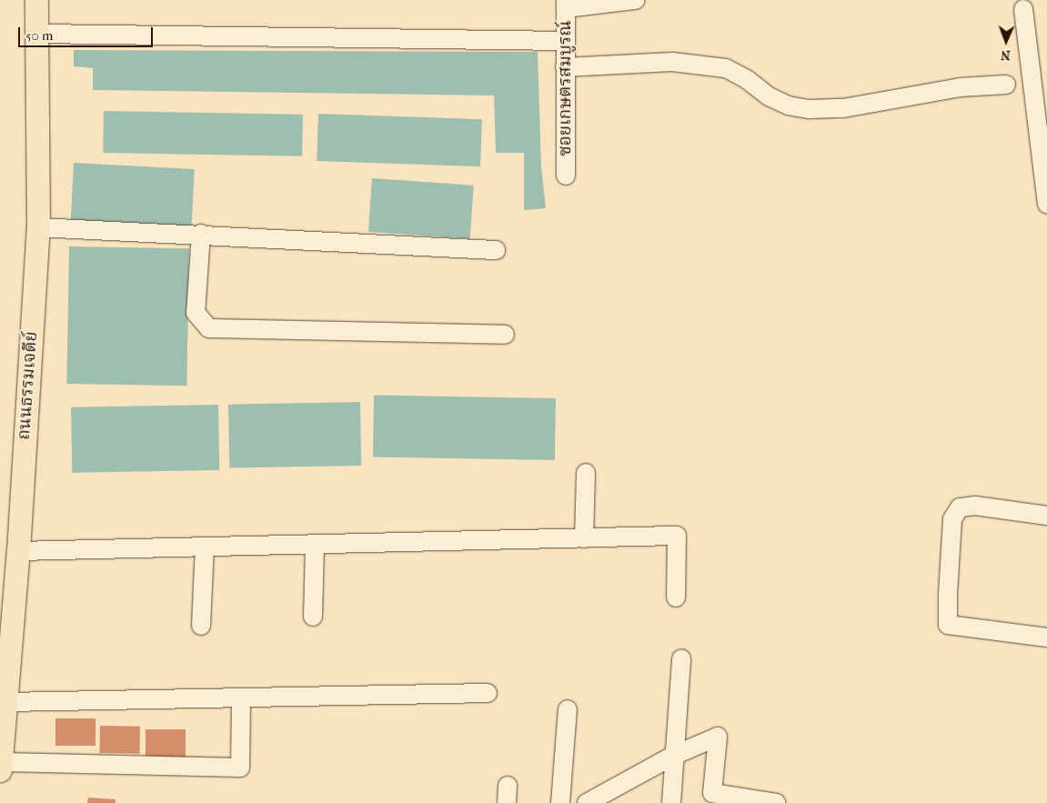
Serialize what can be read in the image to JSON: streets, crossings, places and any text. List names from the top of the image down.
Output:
{
  "streets": {
    "main road": ["ถนนธรรมเจดีย์"],
    "street": ["ซอยเกษตรสมบูรณ์"]
  },
  "scale_bar": "50 m",
  "north": "bottom"
}
